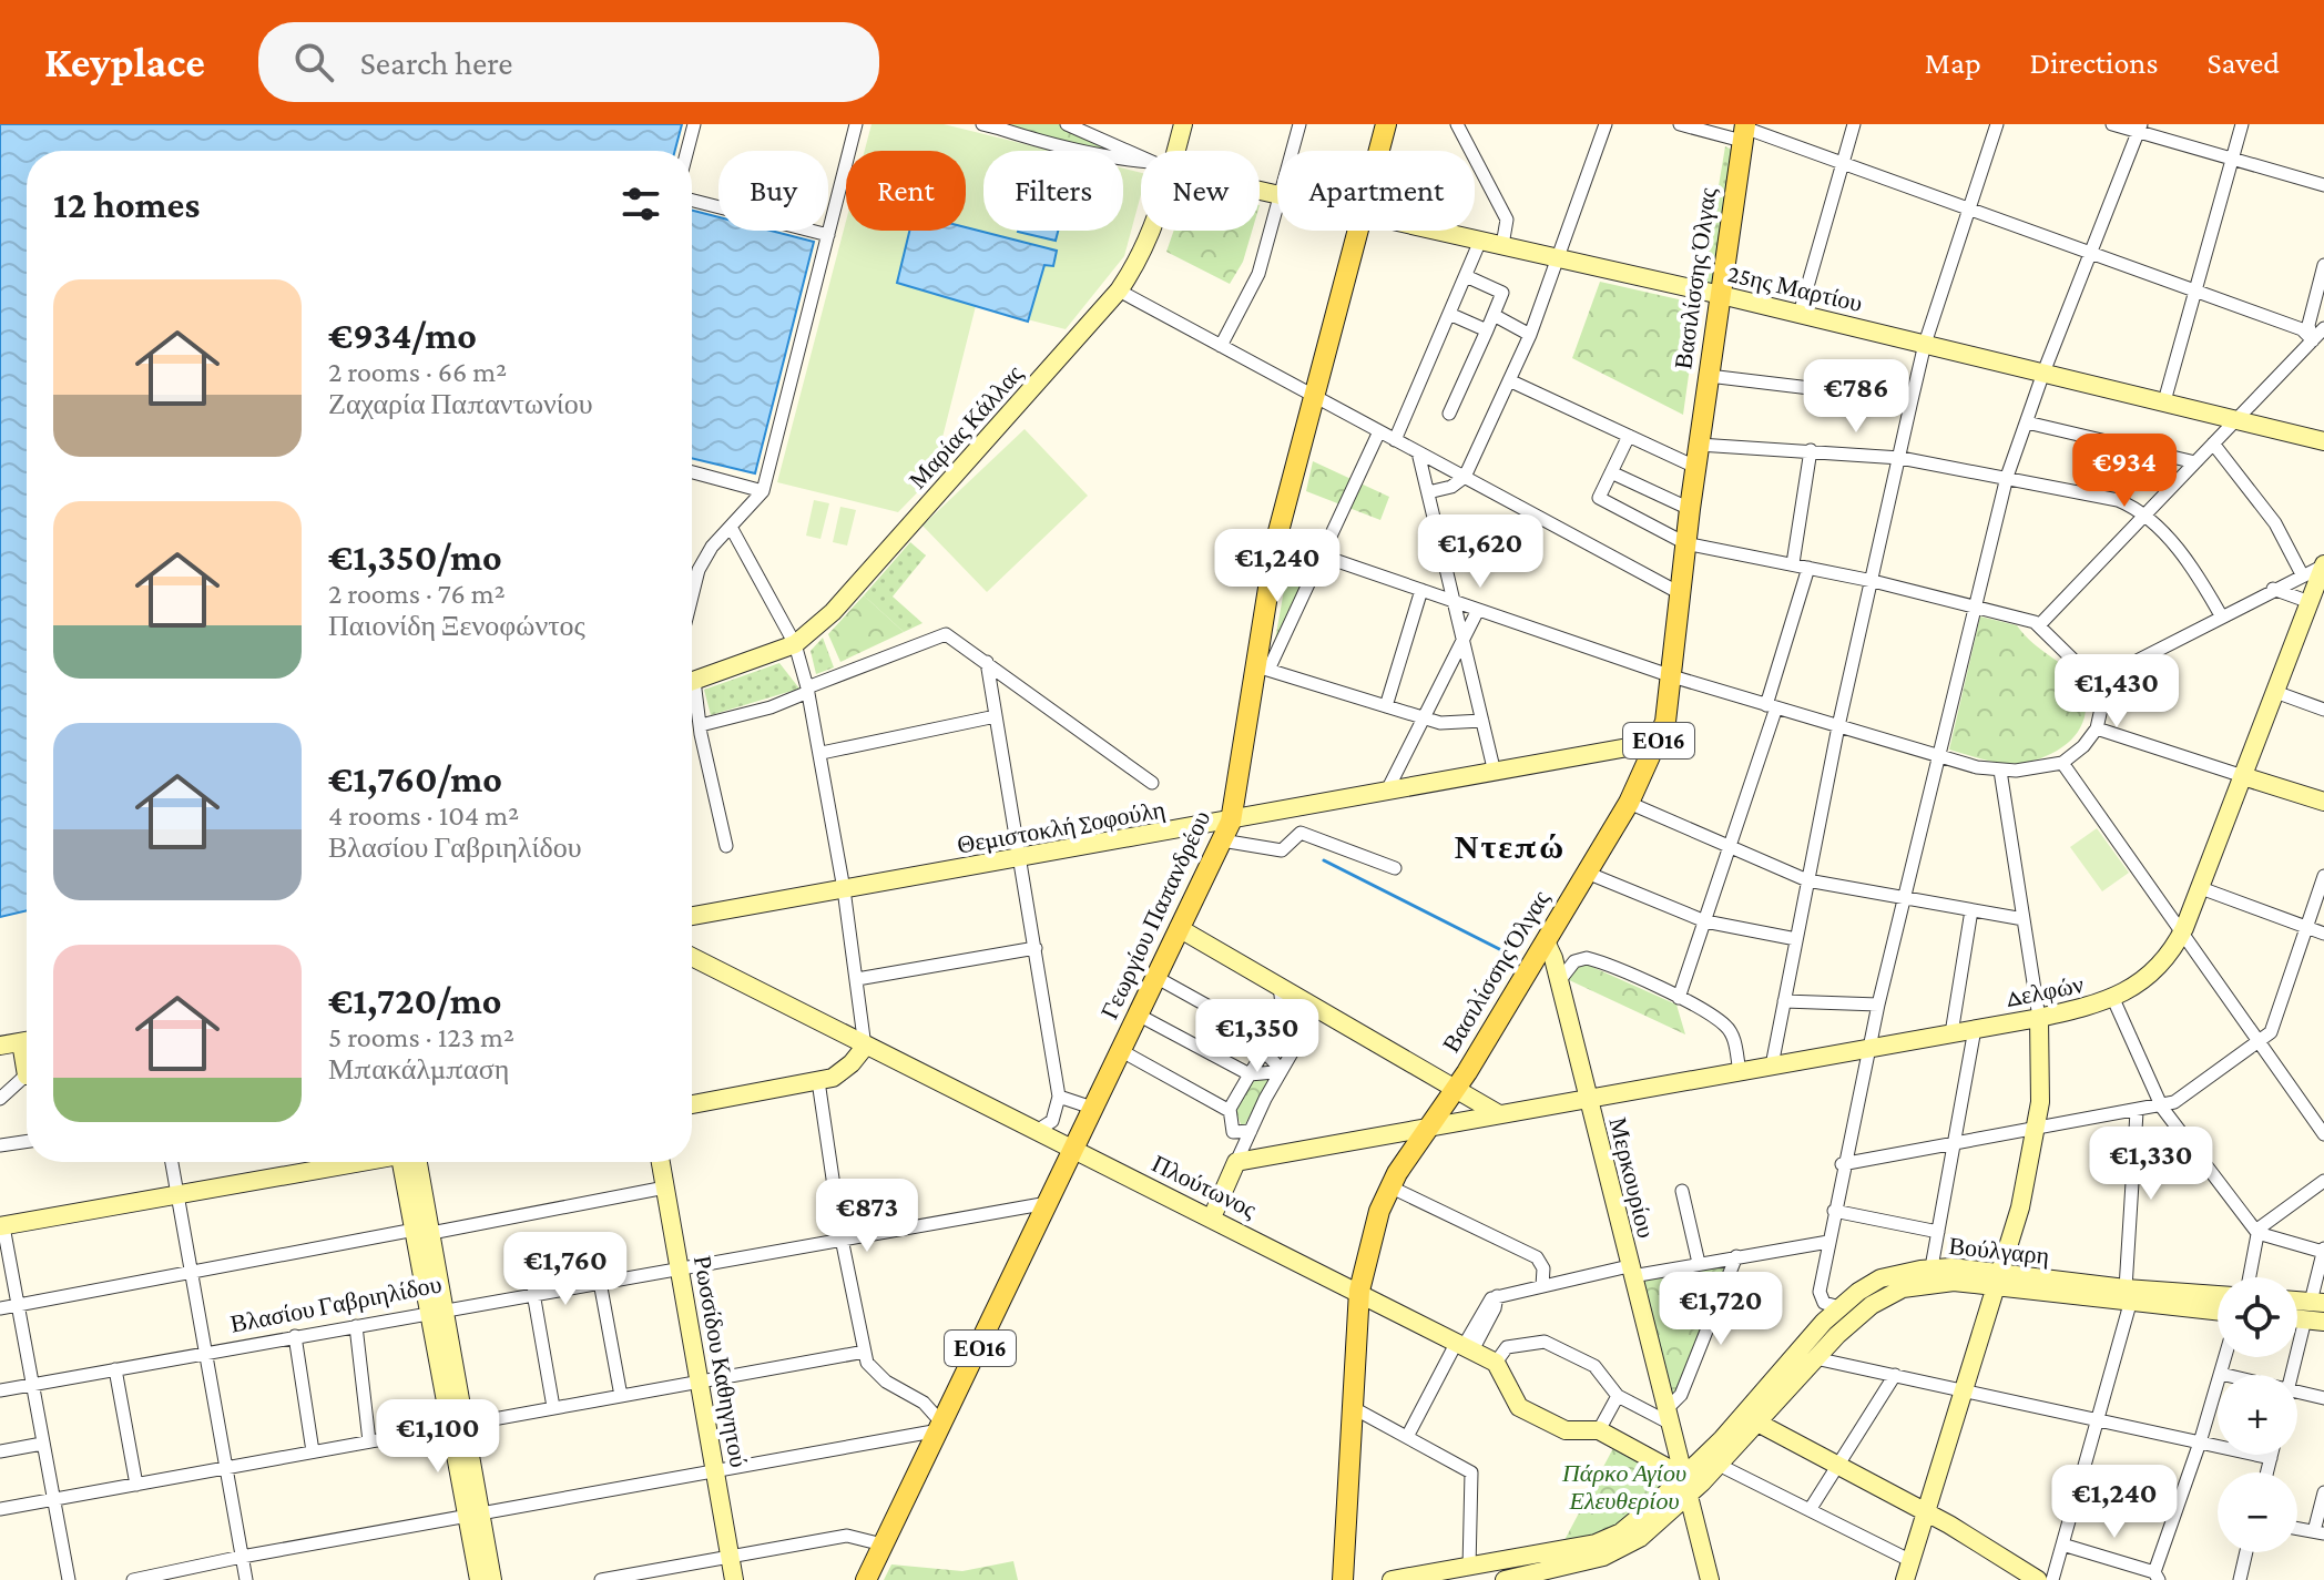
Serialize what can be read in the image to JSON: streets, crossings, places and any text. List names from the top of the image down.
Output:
{
  "streets": {
    "main road": [
      "Βασιλίσσης Όλγας",
      "25ης Μαρτίου",
      "Μαρίας Κάλλας",
      "ΕΟ16",
      "Θεμιστοκλή Σοφούλη",
      "Γεωργίου Παπανδρέου",
      "Δελφών",
      "Μερκουρίου",
      "Πλούτωνος",
      "Βούλγαρη",
      "Ρωσσίδου Καθηγητού"
    ],
    "street": ["Βλασίου Γαβριηλίδου"]
  },
  "crossings": [
    ["Βασιλίσσης Όλγας", "25ης Μαρτίου"],
    ["Βασιλίσσης Όλγας", "Θεμιστοκλή Σοφούλη"],
    ["Βασιλίσσης Όλγας", "Δελφών"],
    ["Βασιλίσσης Όλγας", "Μερκουρίου"],
    ["Βασιλίσσης Όλγας", "Πλούτωνος"],
    ["Θεμιστοκλή Σοφούλη", "Γεωργίου Παπανδρέου"],
    ["Γεωργίου Παπανδρέου", "Πλούτωνος"],
    ["Γεωργίου Παπανδρέου", "Βλασίου Γαβριηλίδου"],
    ["Δελφών", "Μερκουρίου"],
    ["Μερκουρίου", "Βούλγαρη"],
    ["Βλασίου Γαβριηλίδου", "Ρωσσίδου Καθηγητού"]
  ],
  "districts": ["Ντεπώ"],
  "parks": ["Πάρκο Αγίου Ελευθερίου"],
  "page": {
    "header": "Keyplace",
    "search": "Search here",
    "nav": ["Map", "Directions", "Saved"],
    "chip": [
      "Buy",
      "Rent",
      "Filters",
      "New",
      "Apartment"
    ],
    "heading": "12 homes",
    "list": [
      {
        "name": "€934/mo",
        "note": "2 rooms · 66 m² · Ζαχαρία Παπαντωνίου"
      },
      {
        "name": "€1,350/mo",
        "note": "2 rooms · 76 m² · Παιονίδη Ξενοφώντος"
      },
      {
        "name": "€1,760/mo",
        "note": "4 rooms · 104 m² · Βλασίου Γαβριηλίδου"
      },
      {
        "name": "€1,720/mo",
        "note": "5 rooms · 123 m² · Μπακάλμπαση"
      }
    ],
    "price": [
      "€786",
      "€934",
      "€1,620",
      "€1,240",
      "€1,430",
      "€1,350",
      "€1,330",
      "€873",
      "€1,760",
      "€1,720",
      "€1,100",
      "€1,240"
    ],
    "map_buttons": ["+", "−"]
  }
}
